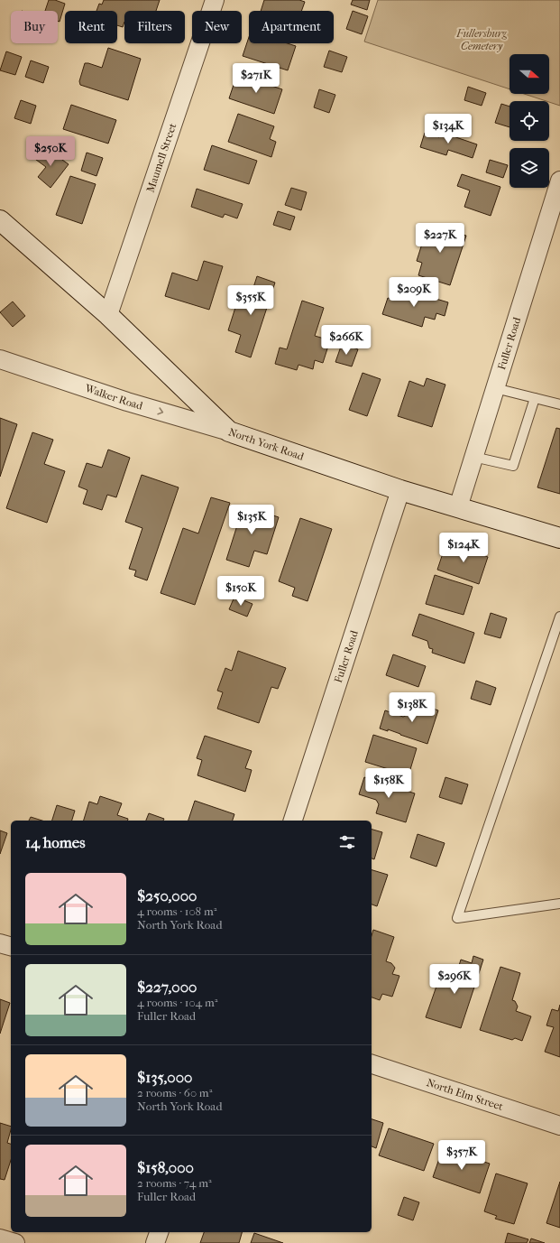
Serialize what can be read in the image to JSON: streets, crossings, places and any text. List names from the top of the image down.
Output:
{
  "streets": {
    "main road": ["North York Road"],
    "street": [
      "Maumell Street",
      "Fuller Road",
      "Walker Road",
      "North Elm Street"
    ]
  },
  "crossings": [
    ["Maumell Street", "North York Road"],
    ["Fuller Road", "North York Road"],
    ["Walker Road", "North York Road"]
  ],
  "one_way": ["Walker Road"],
  "parks": ["Fullersburg Cemetery"],
  "north": "right",
  "page": {
    "chip": [
      "Buy",
      "Rent",
      "Filters",
      "New",
      "Apartment"
    ],
    "price": [
      "$271K",
      "$134K",
      "$250K",
      "$227K",
      "$209K",
      "$355K",
      "$266K",
      "$135K",
      "$124K",
      "$150K",
      "$138K",
      "$158K",
      "$296K",
      "$357K"
    ],
    "heading": "14 homes",
    "list": [
      {
        "name": "$250,000",
        "note": "4 rooms · 108 m² · North York Road"
      },
      {
        "name": "$227,000",
        "note": "4 rooms · 104 m² · Fuller Road"
      },
      {
        "name": "$135,000",
        "note": "2 rooms · 60 m² · North York Road"
      },
      {
        "name": "$158,000",
        "note": "2 rooms · 74 m² · Fuller Road"
      }
    ]
  }
}
